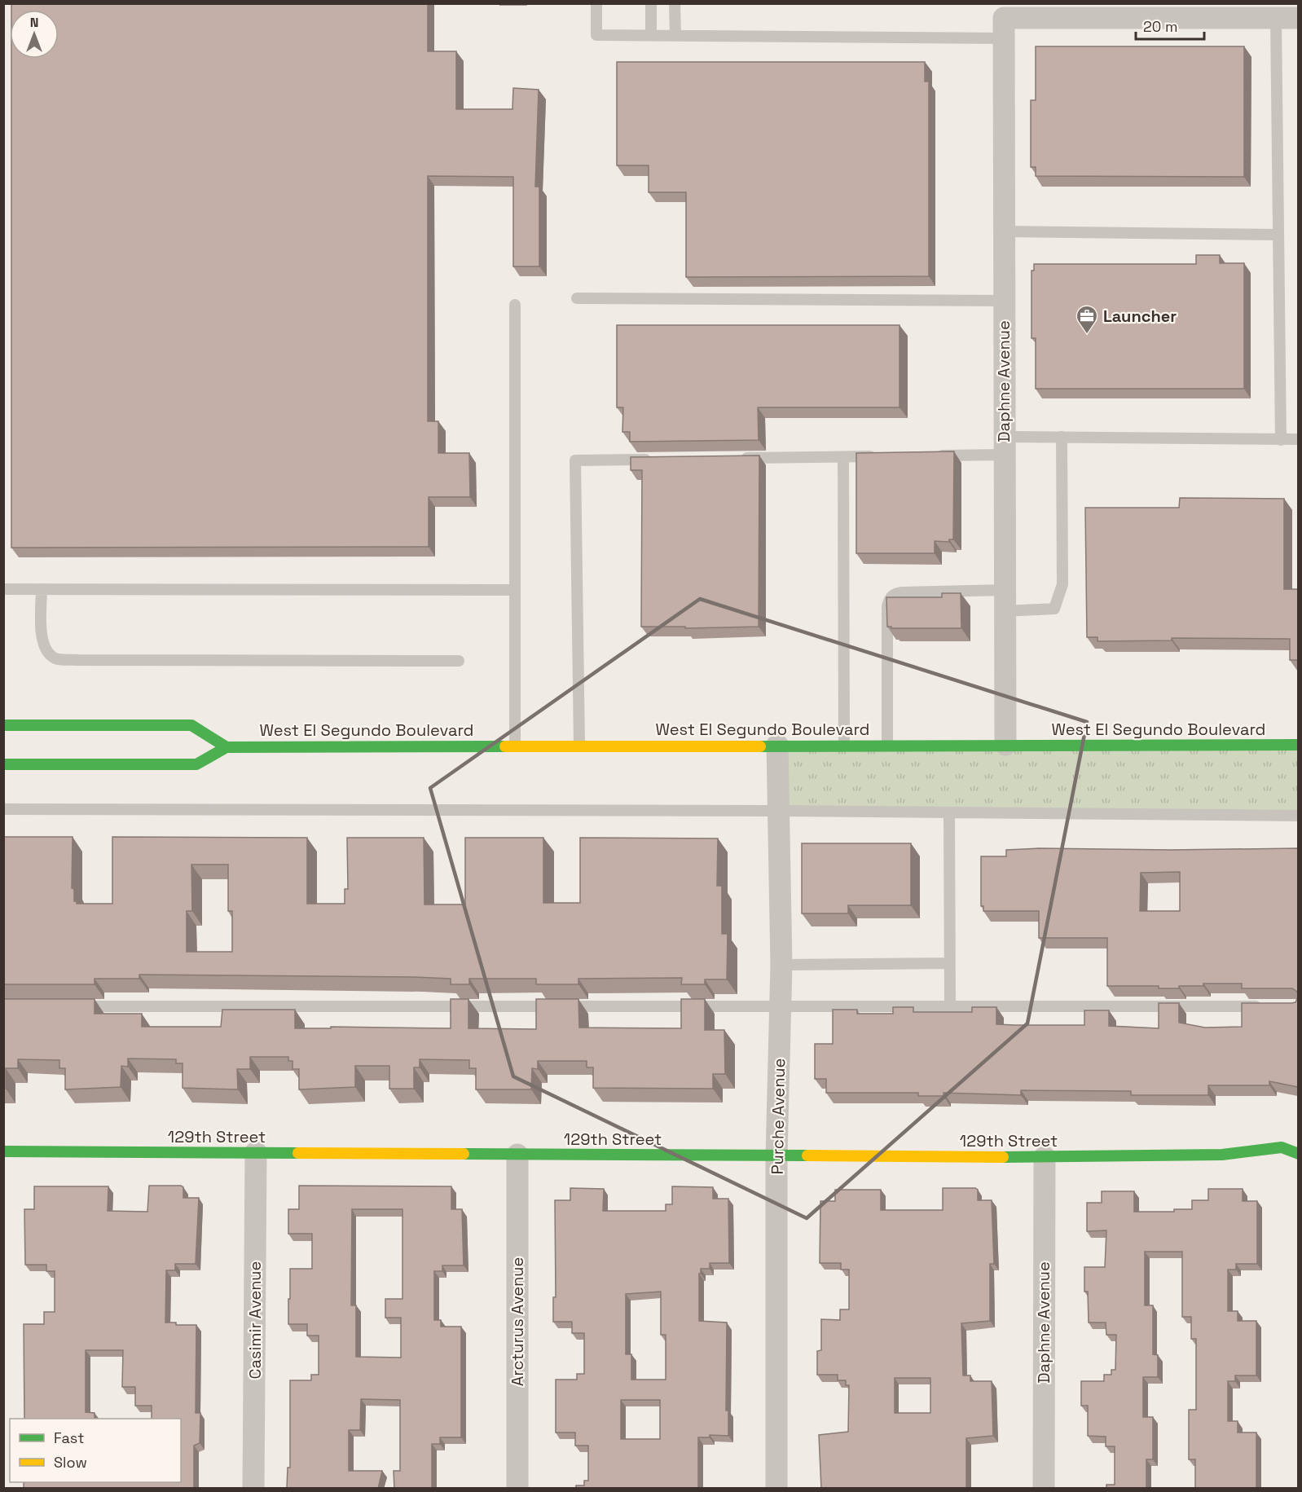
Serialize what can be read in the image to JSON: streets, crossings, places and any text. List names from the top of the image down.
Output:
{
  "streets": {
    "main road": ["West El Segundo Boulevard", "129th Street"],
    "street": [
      "Daphne Avenue",
      "Purche Avenue",
      "Casimir Avenue",
      "Arcturus Avenue"
    ]
  },
  "crossings": [
    ["Daphne Avenue", "West El Segundo Boulevard"],
    ["Daphne Avenue", "129th Street"],
    ["West El Segundo Boulevard", "Purche Avenue"],
    ["Purche Avenue", "129th Street"],
    ["129th Street", "Casimir Avenue"],
    ["129th Street", "Arcturus Avenue"]
  ],
  "places": {
    "office": ["Launcher"]
  },
  "legend": ["Fast", "Slow"],
  "scale_bar": "20 m",
  "north": "top"
}
